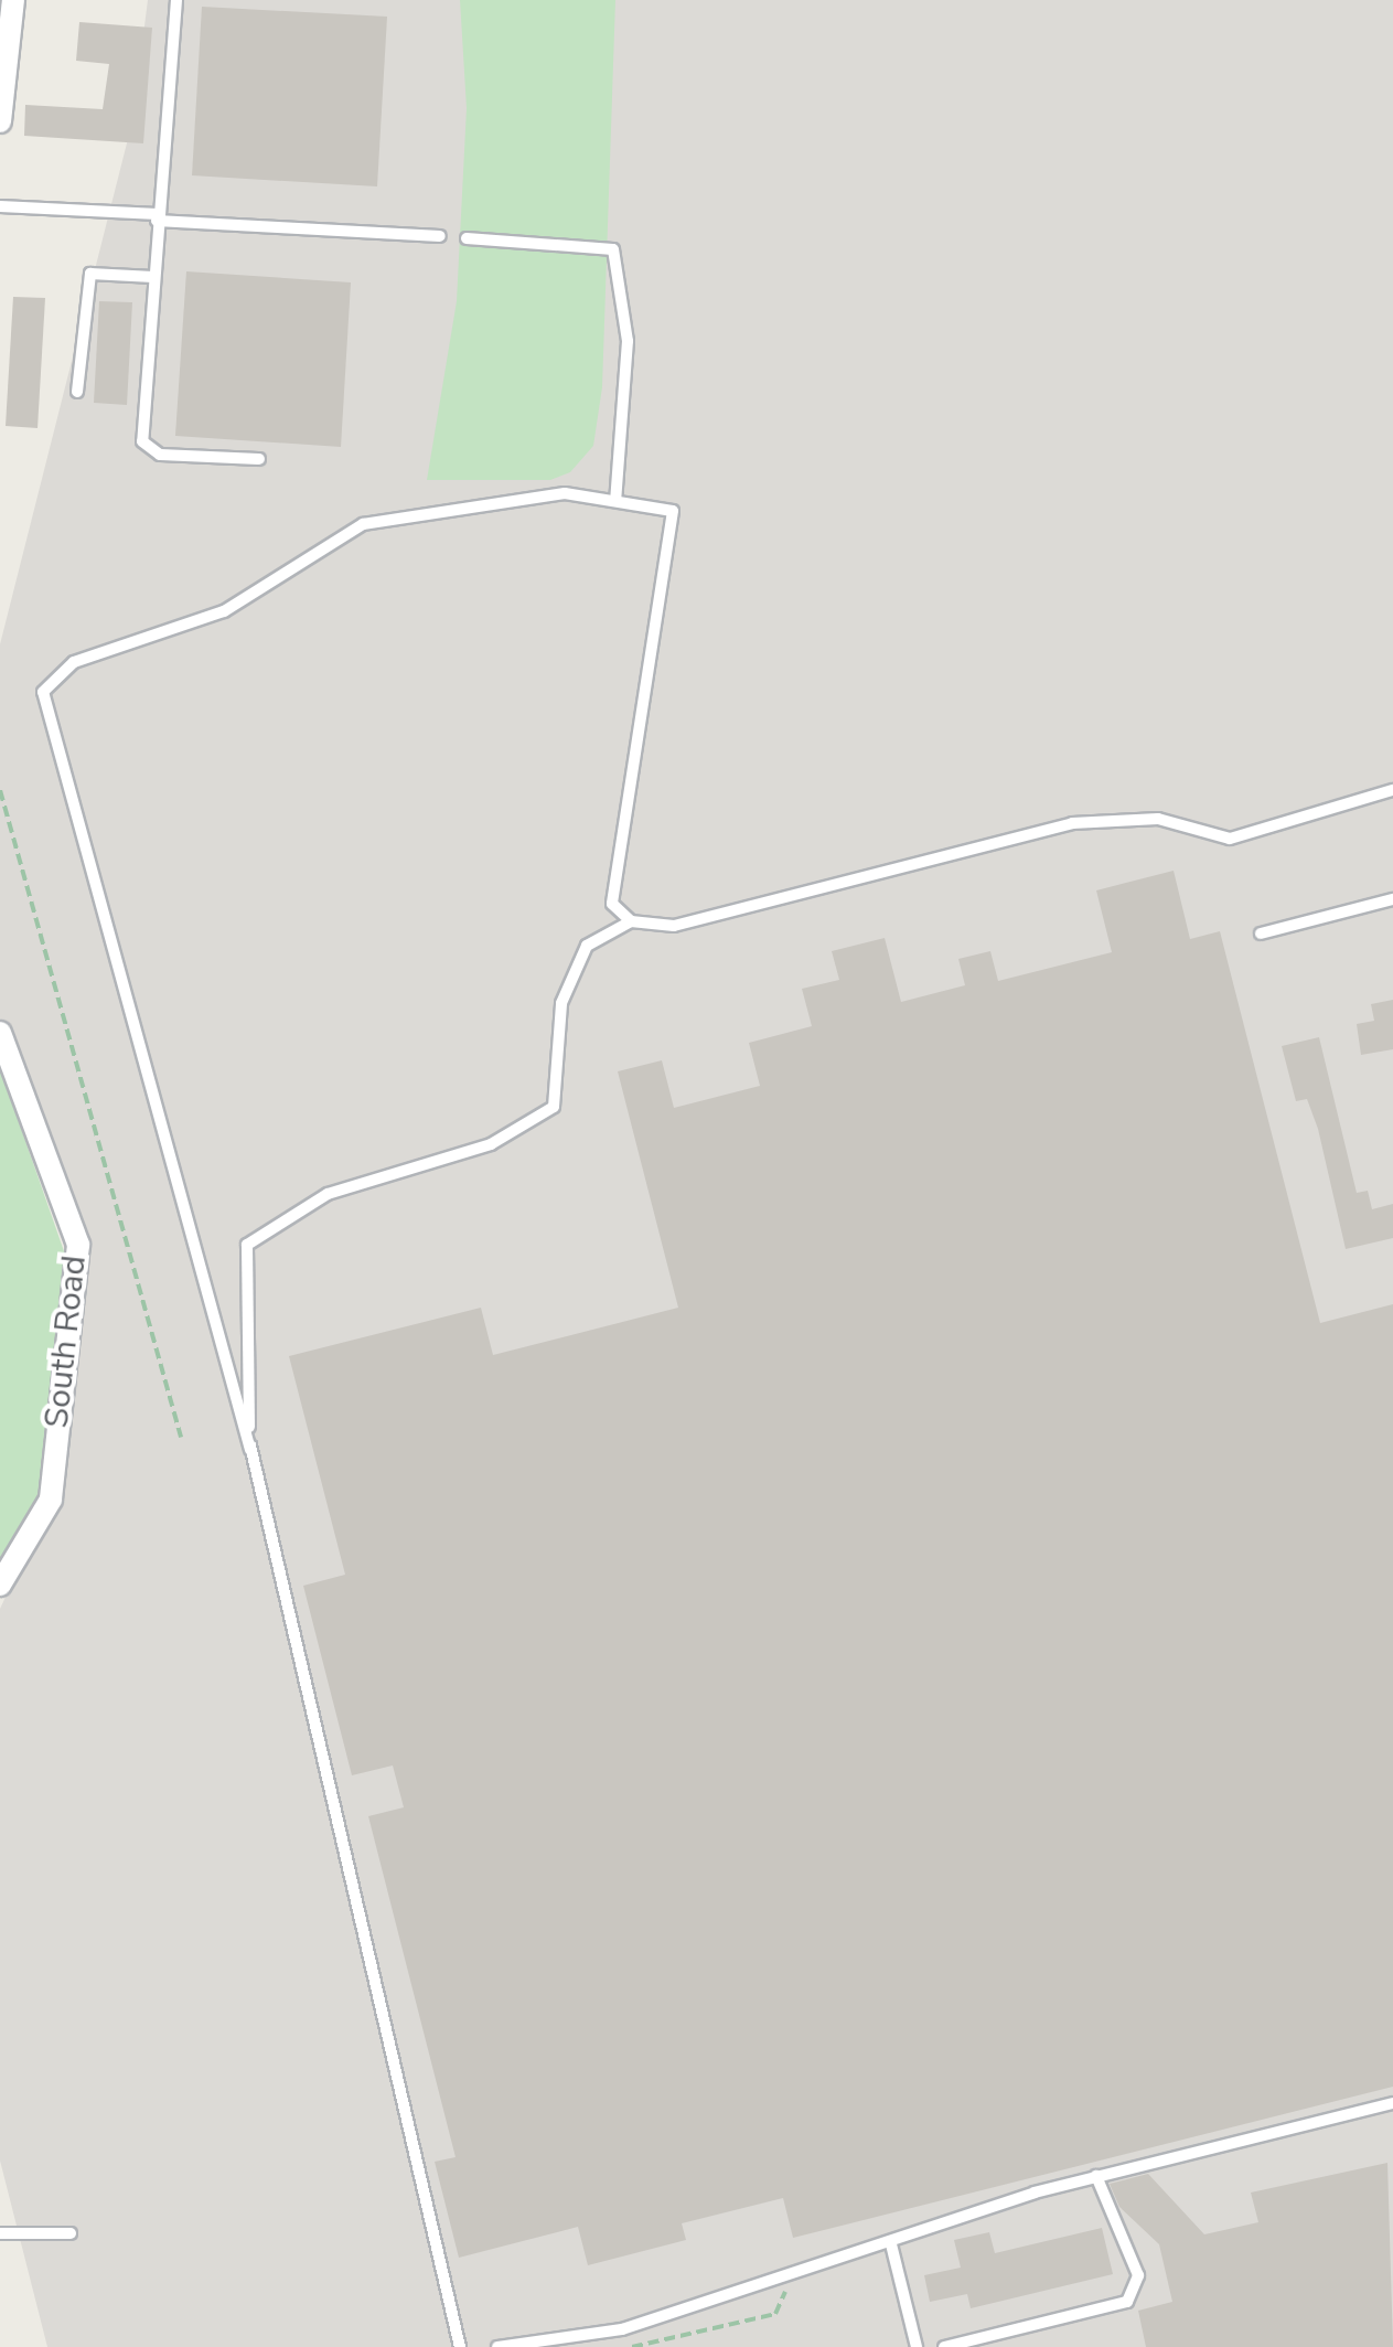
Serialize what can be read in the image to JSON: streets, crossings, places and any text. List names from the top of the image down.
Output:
{
  "streets": {
    "street": ["South Road"]
  }
}
